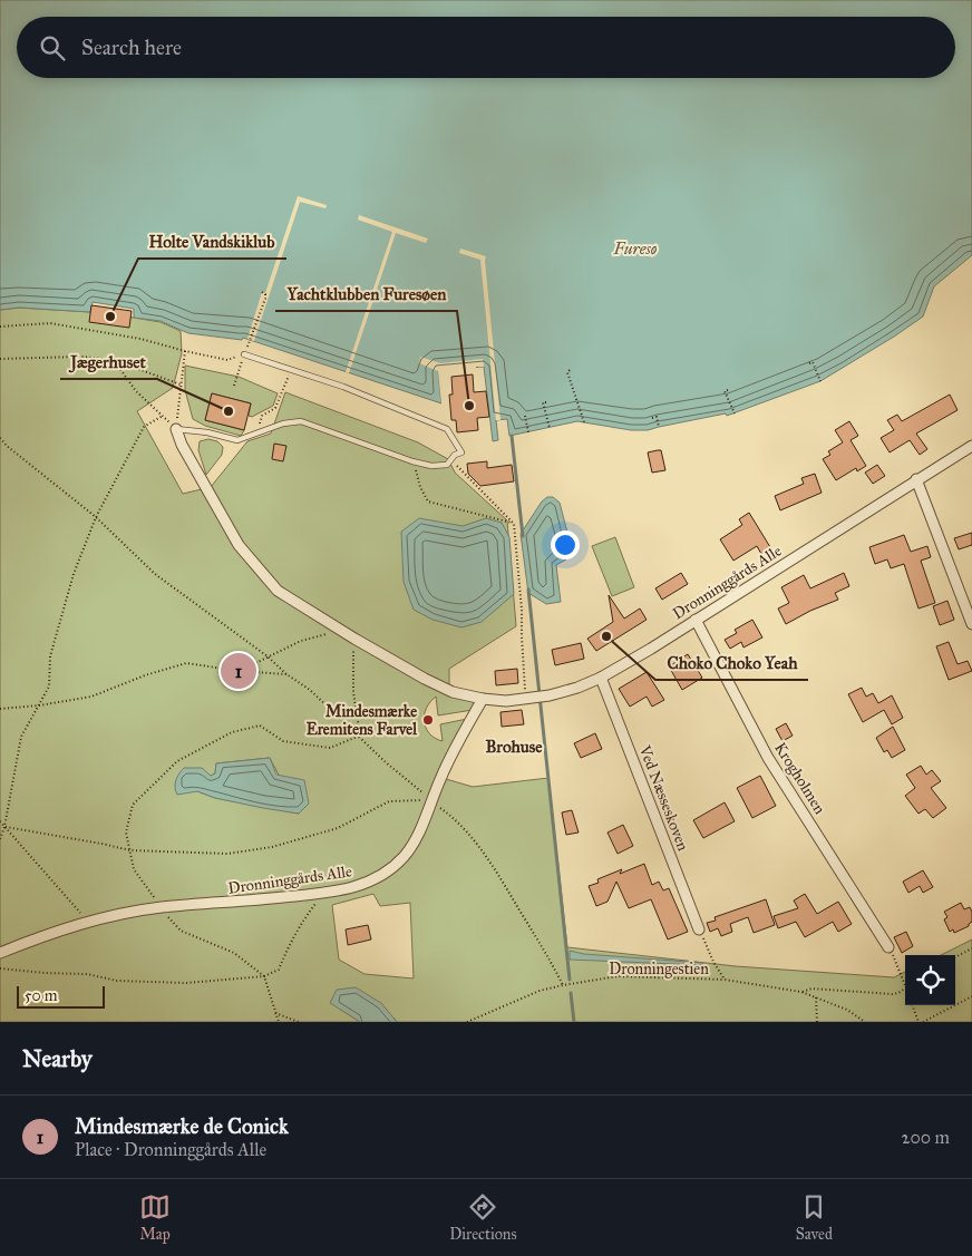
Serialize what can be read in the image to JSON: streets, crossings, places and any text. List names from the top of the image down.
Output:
{
  "streets": {
    "street": ["Dronninggårds Alle", "Krogholmen", "Ved Næsseskoven"],
    "path": ["Dronningestien"]
  },
  "crossings": [
    ["Dronninggårds Alle", "Krogholmen"],
    ["Dronninggårds Alle", "Ved Næsseskoven"]
  ],
  "districts": ["Brohuse"],
  "water": ["Furesø"],
  "places": [
    "Holte Vandskiklub",
    "Yachtklubben Furesøen",
    "Jægerhuset",
    "Choko Choko Yeah",
    "Mindesmærke Eremitens Farvel"
  ],
  "scale_bar": "50 m",
  "page": {
    "search": "Search here",
    "pins": "1",
    "scale": "50 m",
    "heading": "Nearby",
    "list": [
      {
        "mark": "1",
        "name": "Mindesmærke de Conick",
        "note": "Place · Dronninggårds Alle",
        "value": "200 m"
      }
    ],
    "nav": ["Map", "Directions", "Saved"]
  }
}
